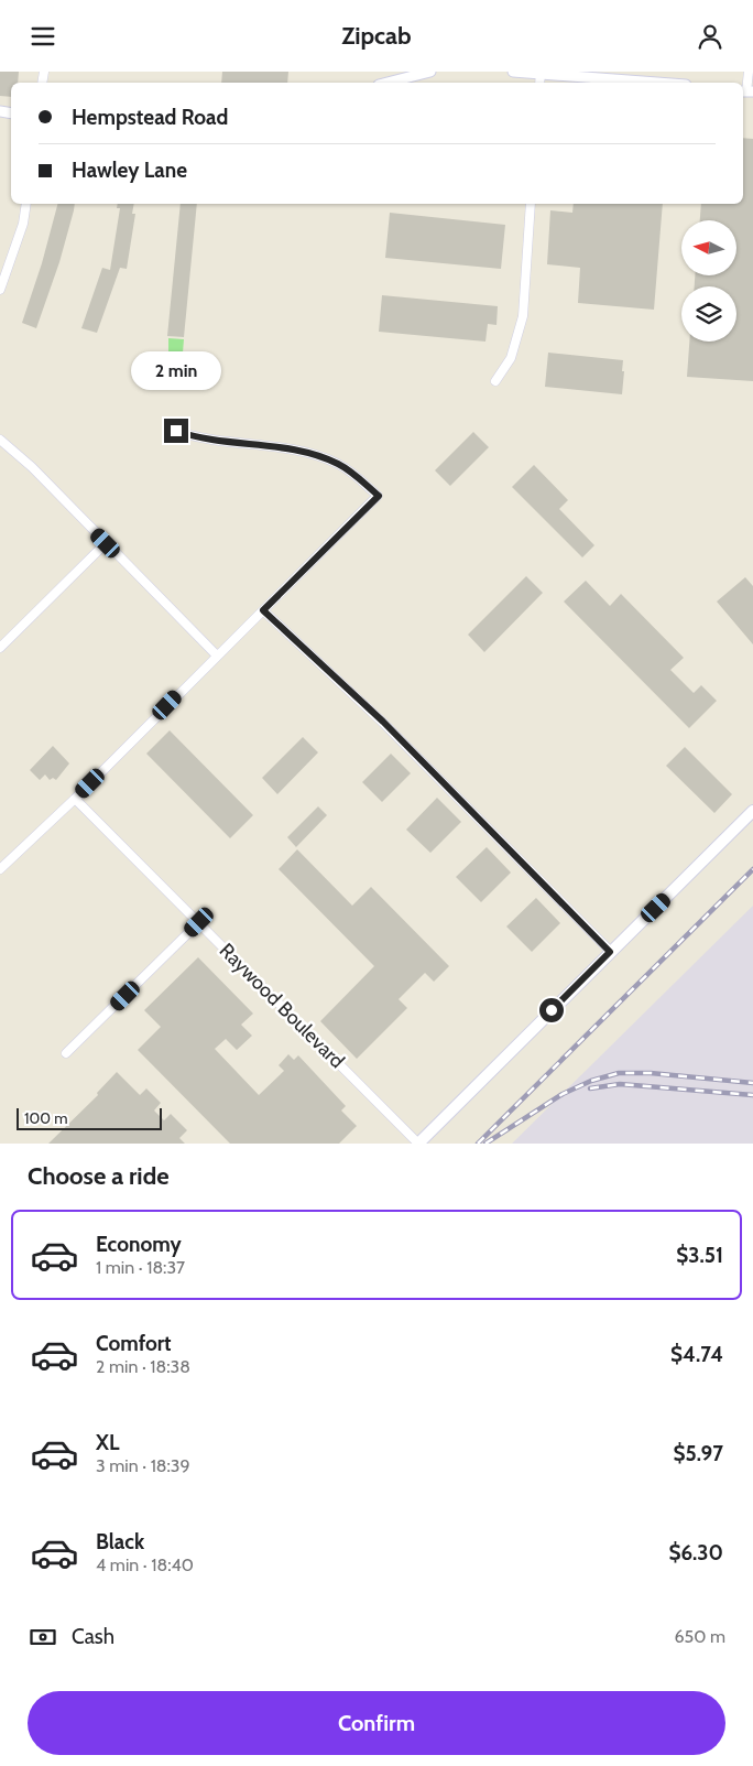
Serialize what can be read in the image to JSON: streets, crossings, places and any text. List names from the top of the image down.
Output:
{
  "streets": {
    "street": ["Raywood Boulevard"]
  },
  "scale_bar": "100 m",
  "north": "left",
  "page": {
    "header": "Zipcab",
    "banner": ["Hempstead Road", "Hawley Lane"],
    "bubble": "2 min",
    "scale": "100 m",
    "heading": "Choose a ride",
    "list": [
      {
        "name": "Economy",
        "note": "1 min · 18:37",
        "value": "$3.51"
      },
      {
        "name": "Comfort",
        "note": "2 min · 18:38",
        "value": "$4.74"
      },
      {
        "name": "XL",
        "note": "3 min · 18:39",
        "value": "$5.97"
      },
      {
        "name": "Black",
        "note": "4 min · 18:40",
        "value": "$6.30"
      }
    ],
    "pay": ["Cash", "650 m"],
    "buttons": "Confirm"
  }
}
